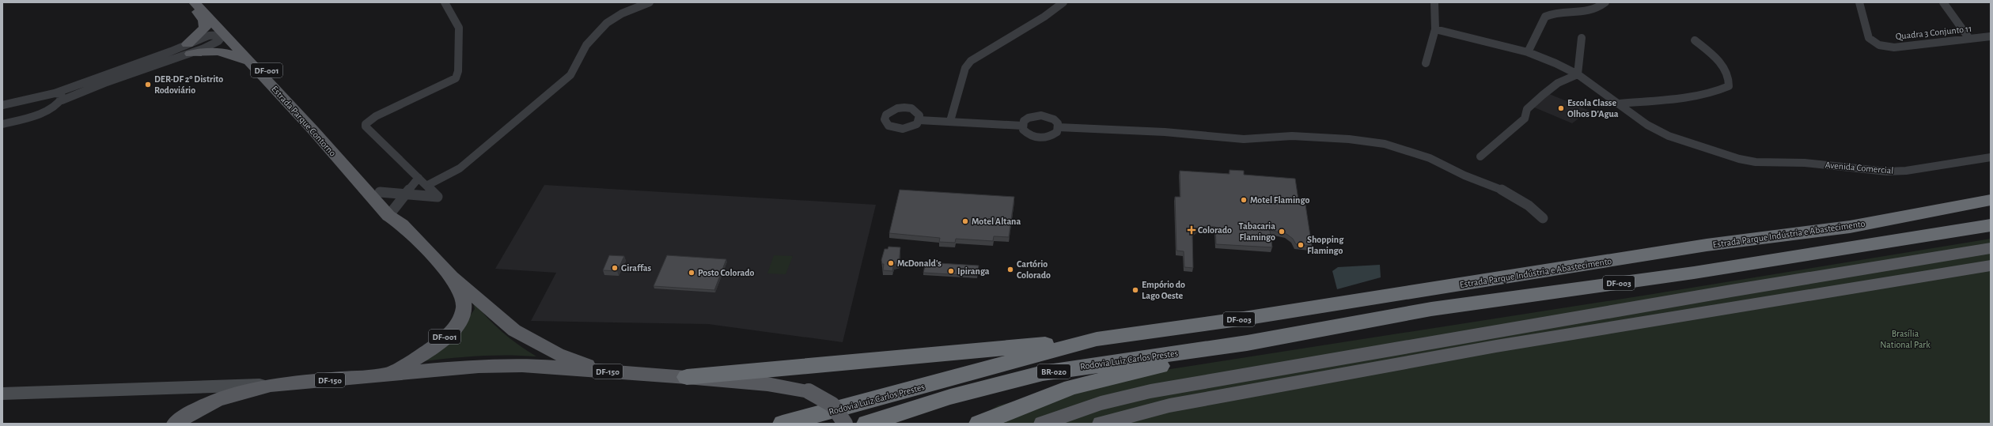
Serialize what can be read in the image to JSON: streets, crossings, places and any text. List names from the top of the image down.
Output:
{
  "streets": {
    "highway": [
      "Estrada Parque Indústria e Abastecimento",
      "DF-003",
      "Rodovia Luiz Carlos Prestes",
      "BR-020"
    ],
    "main road": ["DF-001", "Estrada Parque Contorno", "DF-150"],
    "street": ["Quadra 3 Conjunto 11", "Avenida Comercial"]
  },
  "crossings": [
    ["Estrada Parque Contorno", "DF-150"],
    ["Estrada Parque Indústria e Abastecimento", "Rodovia Luiz Carlos Prestes"],
    ["DF-003", "Rodovia Luiz Carlos Prestes"]
  ],
  "parks": ["Brasília National Park"],
  "places": {
    "other": [
      "DER-DF 2º Distrito Rodoviário",
      "Escola Classe Olhos D'Agua",
      "Motel Flamingo",
      "Motel Altana",
      "Tabacaria Flamingo",
      "Shopping Flamingo",
      "McDonald's",
      "Giraffas",
      "Cartório Colorado",
      "Ipiranga",
      "Posto Colorado",
      "Empório do Lago Oeste"
    ],
    "health": ["Colorado"]
  }
}
